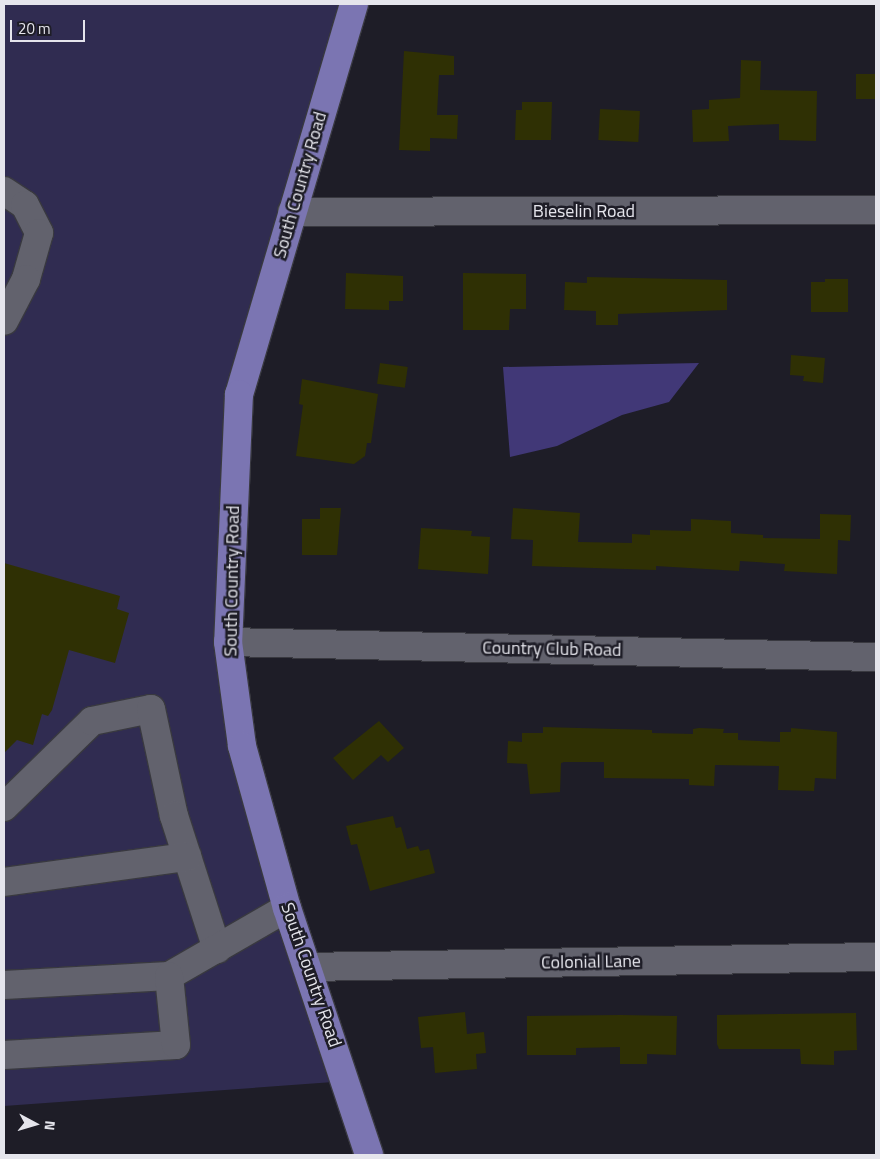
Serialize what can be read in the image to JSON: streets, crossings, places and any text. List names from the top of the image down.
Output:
{
  "streets": {
    "main road": ["South Country Road"],
    "street": ["Bieselin Road", "Country Club Road", "Colonial Lane"]
  },
  "crossings": [
    ["South Country Road", "Bieselin Road"],
    ["South Country Road", "Country Club Road"],
    ["South Country Road", "Colonial Lane"]
  ],
  "scale_bar": "20 m",
  "north": "right"
}
